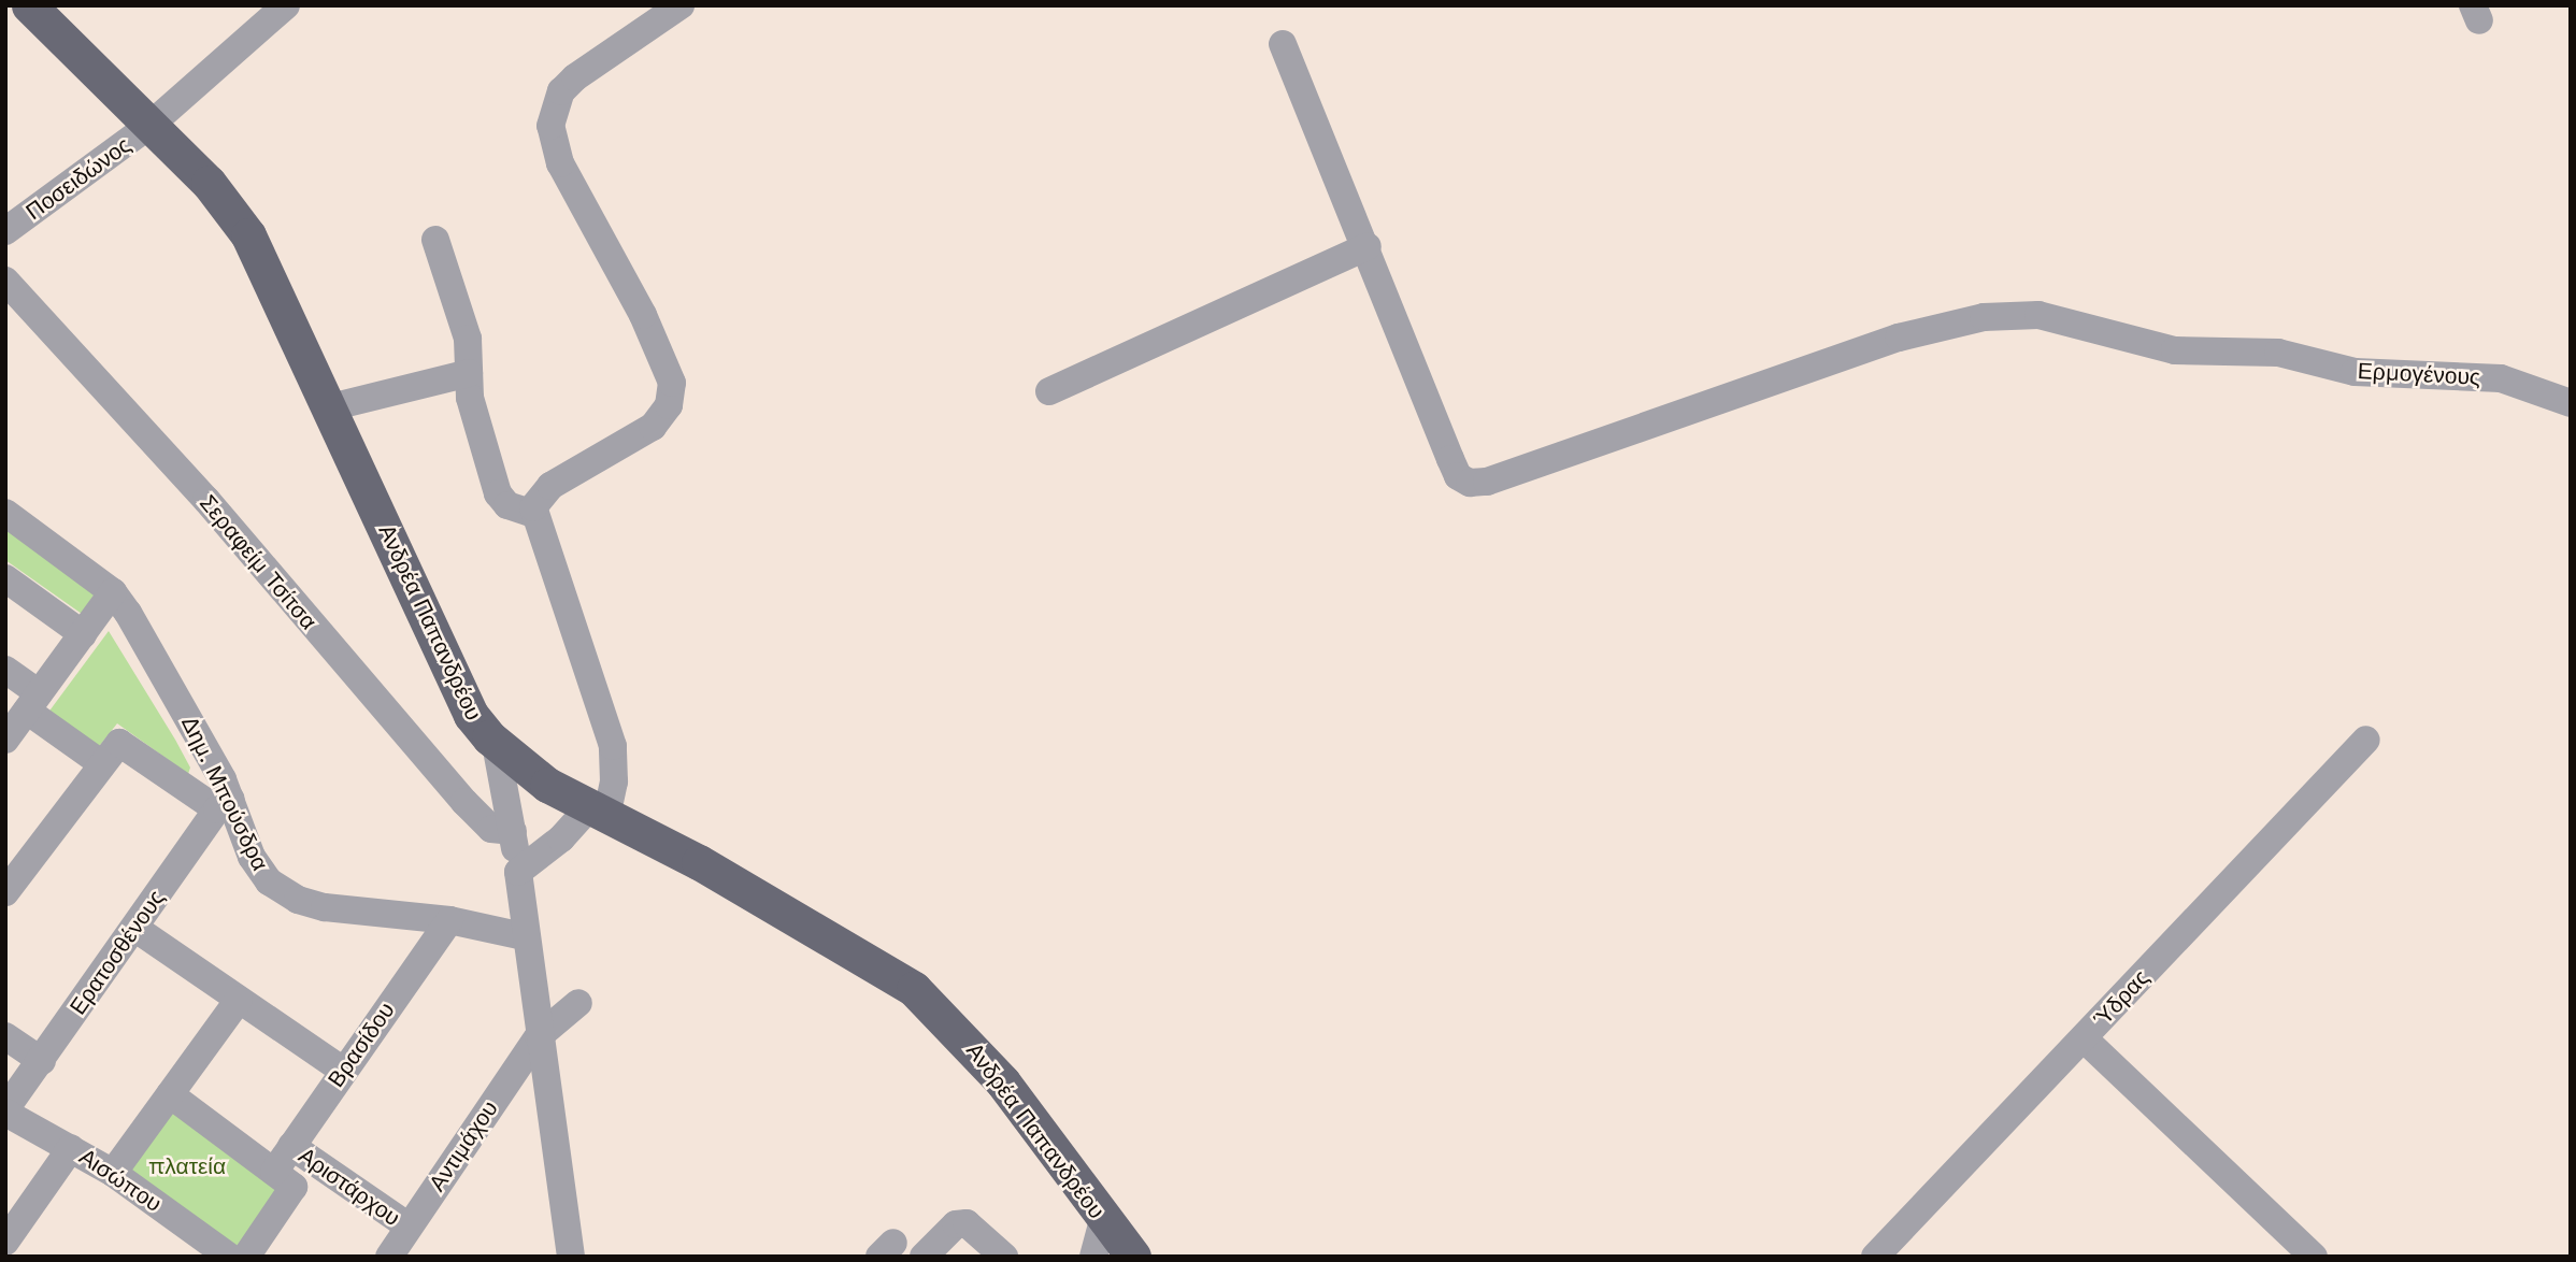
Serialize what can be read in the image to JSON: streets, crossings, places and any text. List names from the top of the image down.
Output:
{
  "streets": {
    "main road": ["Ανδρέα Παπανδρέου"],
    "street": [
      "Ποσειδώνος",
      "Ερμογένους",
      "Σεραφείμ Τσίτσα",
      "Δημ. Μπούσδρα",
      "Ερατοσθένους",
      "Ύδρας",
      "Βρασίδου",
      "Αντιμάχου",
      "Αισώπου",
      "Αριστάρχου"
    ]
  },
  "crossings": [
    ["Ποσειδώνος", "Ανδρέα Παπανδρέου"],
    ["Δημ. Μπούσδρα", "Ερατοσθένους"],
    ["Δημ. Μπούσδρα", "Βρασίδου"],
    ["Ερατοσθένους", "Αισώπου"],
    ["Βρασίδου", "Αριστάρχου"],
    ["Αντιμάχου", "Αριστάρχου"]
  ],
  "parks": ["πλατεία"]
}
